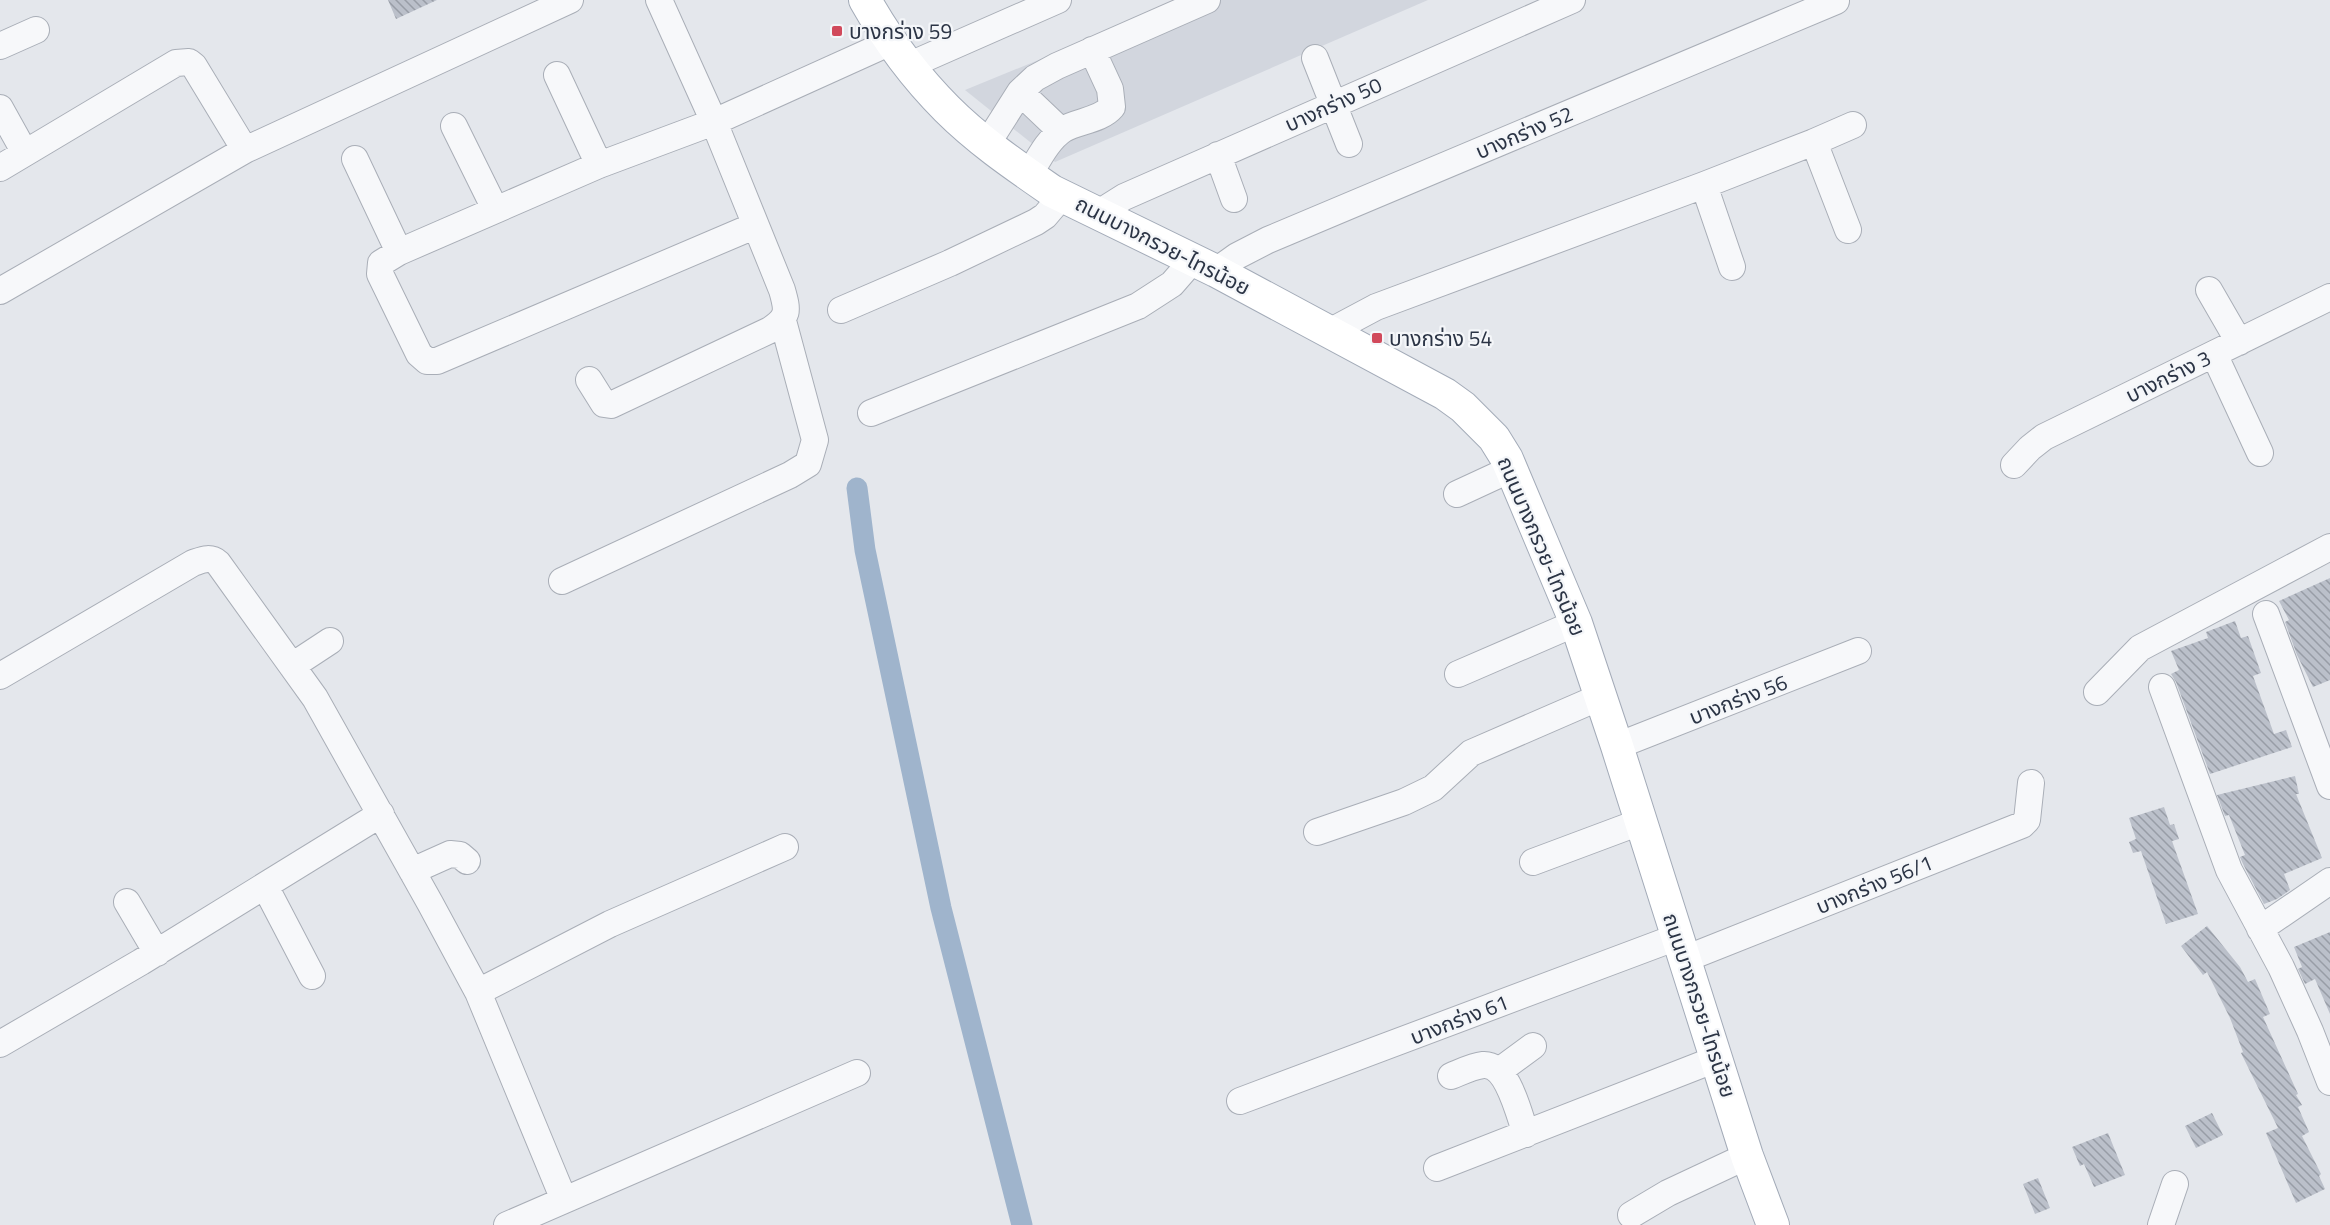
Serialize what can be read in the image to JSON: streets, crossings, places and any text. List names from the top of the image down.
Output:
{
  "streets": {
    "main road": ["ถนนบางกรวย-ไทรน้อย"],
    "street": [
      "บางกร่าง 50",
      "บางกร่าง 52",
      "บางกร่าง 3",
      "บางกร่าง 56",
      "บางกร่าง 56/1",
      "บางกร่าง 61"
    ]
  },
  "crossings": [
    ["บางกร่าง 50", "ถนนบางกรวย-ไทรน้อย"],
    ["บางกร่าง 52", "ถนนบางกรวย-ไทรน้อย"],
    ["ถนนบางกรวย-ไทรน้อย", "บางกร่าง 56"],
    ["ถนนบางกรวย-ไทรน้อย", "บางกร่าง 56/1"],
    ["ถนนบางกรวย-ไทรน้อย", "บางกร่าง 61"],
    ["บางกร่าง 56/1", "บางกร่าง 61"]
  ],
  "places": {
    "transit": ["บางกร่าง 59", "บางกร่าง 54"]
  }
}
